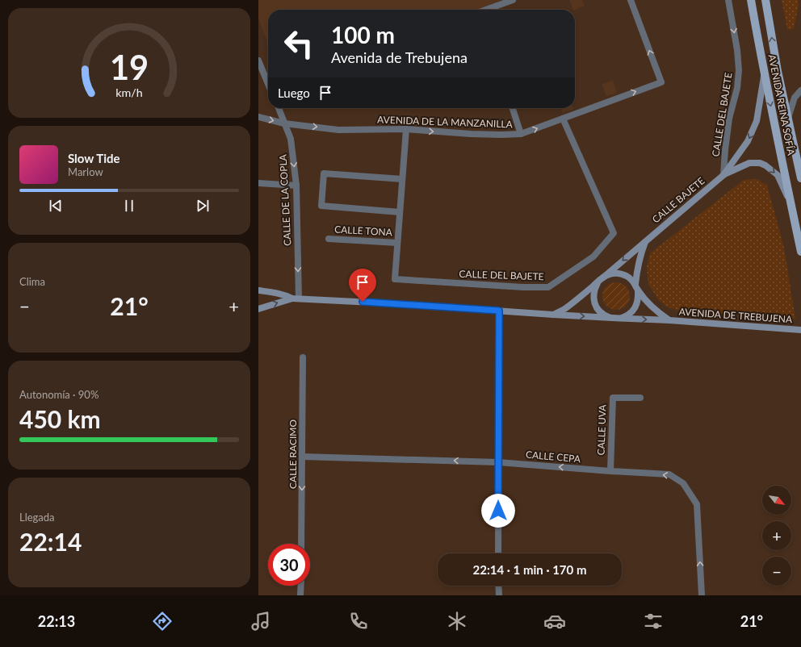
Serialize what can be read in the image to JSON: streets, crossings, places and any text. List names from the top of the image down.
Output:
{
  "streets": {
    "main road": ["AVENIDA REINA SOFÍA", "CALLE BAJETE", "AVENIDA DE TREBUJENA"],
    "street": [
      "CALLE DEL BAJETE",
      "AVENIDA DE LA MANZANILLA",
      "CALLE DE LA COPLA",
      "CALLE TONA",
      "CALLE UVA",
      "CALLE RACIMO",
      "CALLE CEPA"
    ]
  },
  "crossings": [
    ["CALLE DEL BAJETE", "AVENIDA DE LA MANZANILLA"],
    ["CALLE DEL BAJETE", "CALLE BAJETE"],
    ["CALLE DEL BAJETE", "CALLE TONA"],
    ["AVENIDA DE LA MANZANILLA", "CALLE DE LA COPLA"],
    ["CALLE DE LA COPLA", "AVENIDA DE TREBUJENA"],
    ["CALLE BAJETE", "AVENIDA DE TREBUJENA"],
    ["CALLE UVA", "CALLE CEPA"],
    ["CALLE RACIMO", "CALLE CEPA"]
  ],
  "one_way": ["CALLE DE LA COPLA", "CALLE RACIMO", "CALLE CEPA"],
  "north": "bottom right",
  "page": {
    "turn": ["100 m", "Avenida de Trebujena"],
    "then": "Luego",
    "song": ["Slow Tide", "Marlow"],
    "tile": [
      "Clima",
      ["Autonomía · 90%", "450 km"],
      ["Llegada", "22:14"]
    ],
    "heat": ["−", "21°", "+"],
    "map_buttons": ["+", "−"],
    "limit": "30",
    "trip": "22:14 · 1 min · 170 m",
    "tabs": ["22:13", "21°"],
    "gauge": ["19", "km/h"]
  }
}
